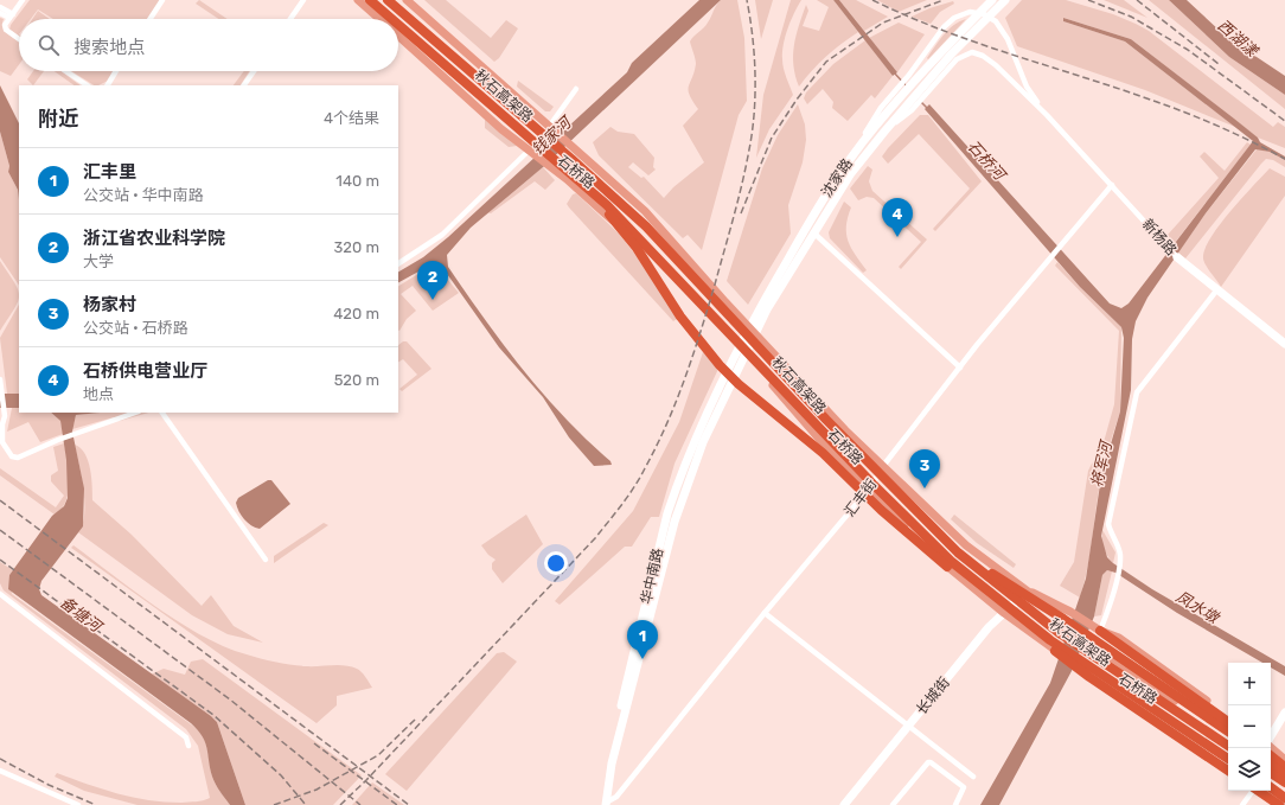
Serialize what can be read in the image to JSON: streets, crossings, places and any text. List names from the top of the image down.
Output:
{
  "streets": {
    "highway": ["秋石高架路"],
    "main road": [
      "石桥路",
      "沈家路",
      "新杨路",
      "华中南路",
      "长城街"
    ],
    "street": ["汇丰街"]
  },
  "crossings": [
    ["石桥路", "汇丰街"],
    ["石桥路", "长城街"],
    ["沈家路", "华中南路"],
    ["新杨路", "汇丰街"],
    ["汇丰街", "华中南路"]
  ],
  "water": [
    "西湖漾",
    "钱家河",
    "石桥河",
    "将军河",
    "凤水墩",
    "备塘河"
  ],
  "page": {
    "search": "搜索地点",
    "heading": ["附近", "4个结果"],
    "list": [
      {
        "mark": "1",
        "name": "汇丰里",
        "note": "公交站 · 华中南路",
        "value": "140 m"
      },
      {
        "mark": "2",
        "name": "浙江省农业科学院",
        "note": "大学",
        "value": "320 m"
      },
      {
        "mark": "3",
        "name": "杨家村",
        "note": "公交站 · 石桥路",
        "value": "420 m"
      },
      {
        "mark": "4",
        "name": "石桥供电营业厅",
        "note": "地点",
        "value": "520 m"
      }
    ],
    "pins": [
      "4",
      "2",
      "3",
      "1"
    ],
    "map_buttons": ["+", "−"]
  }
}
